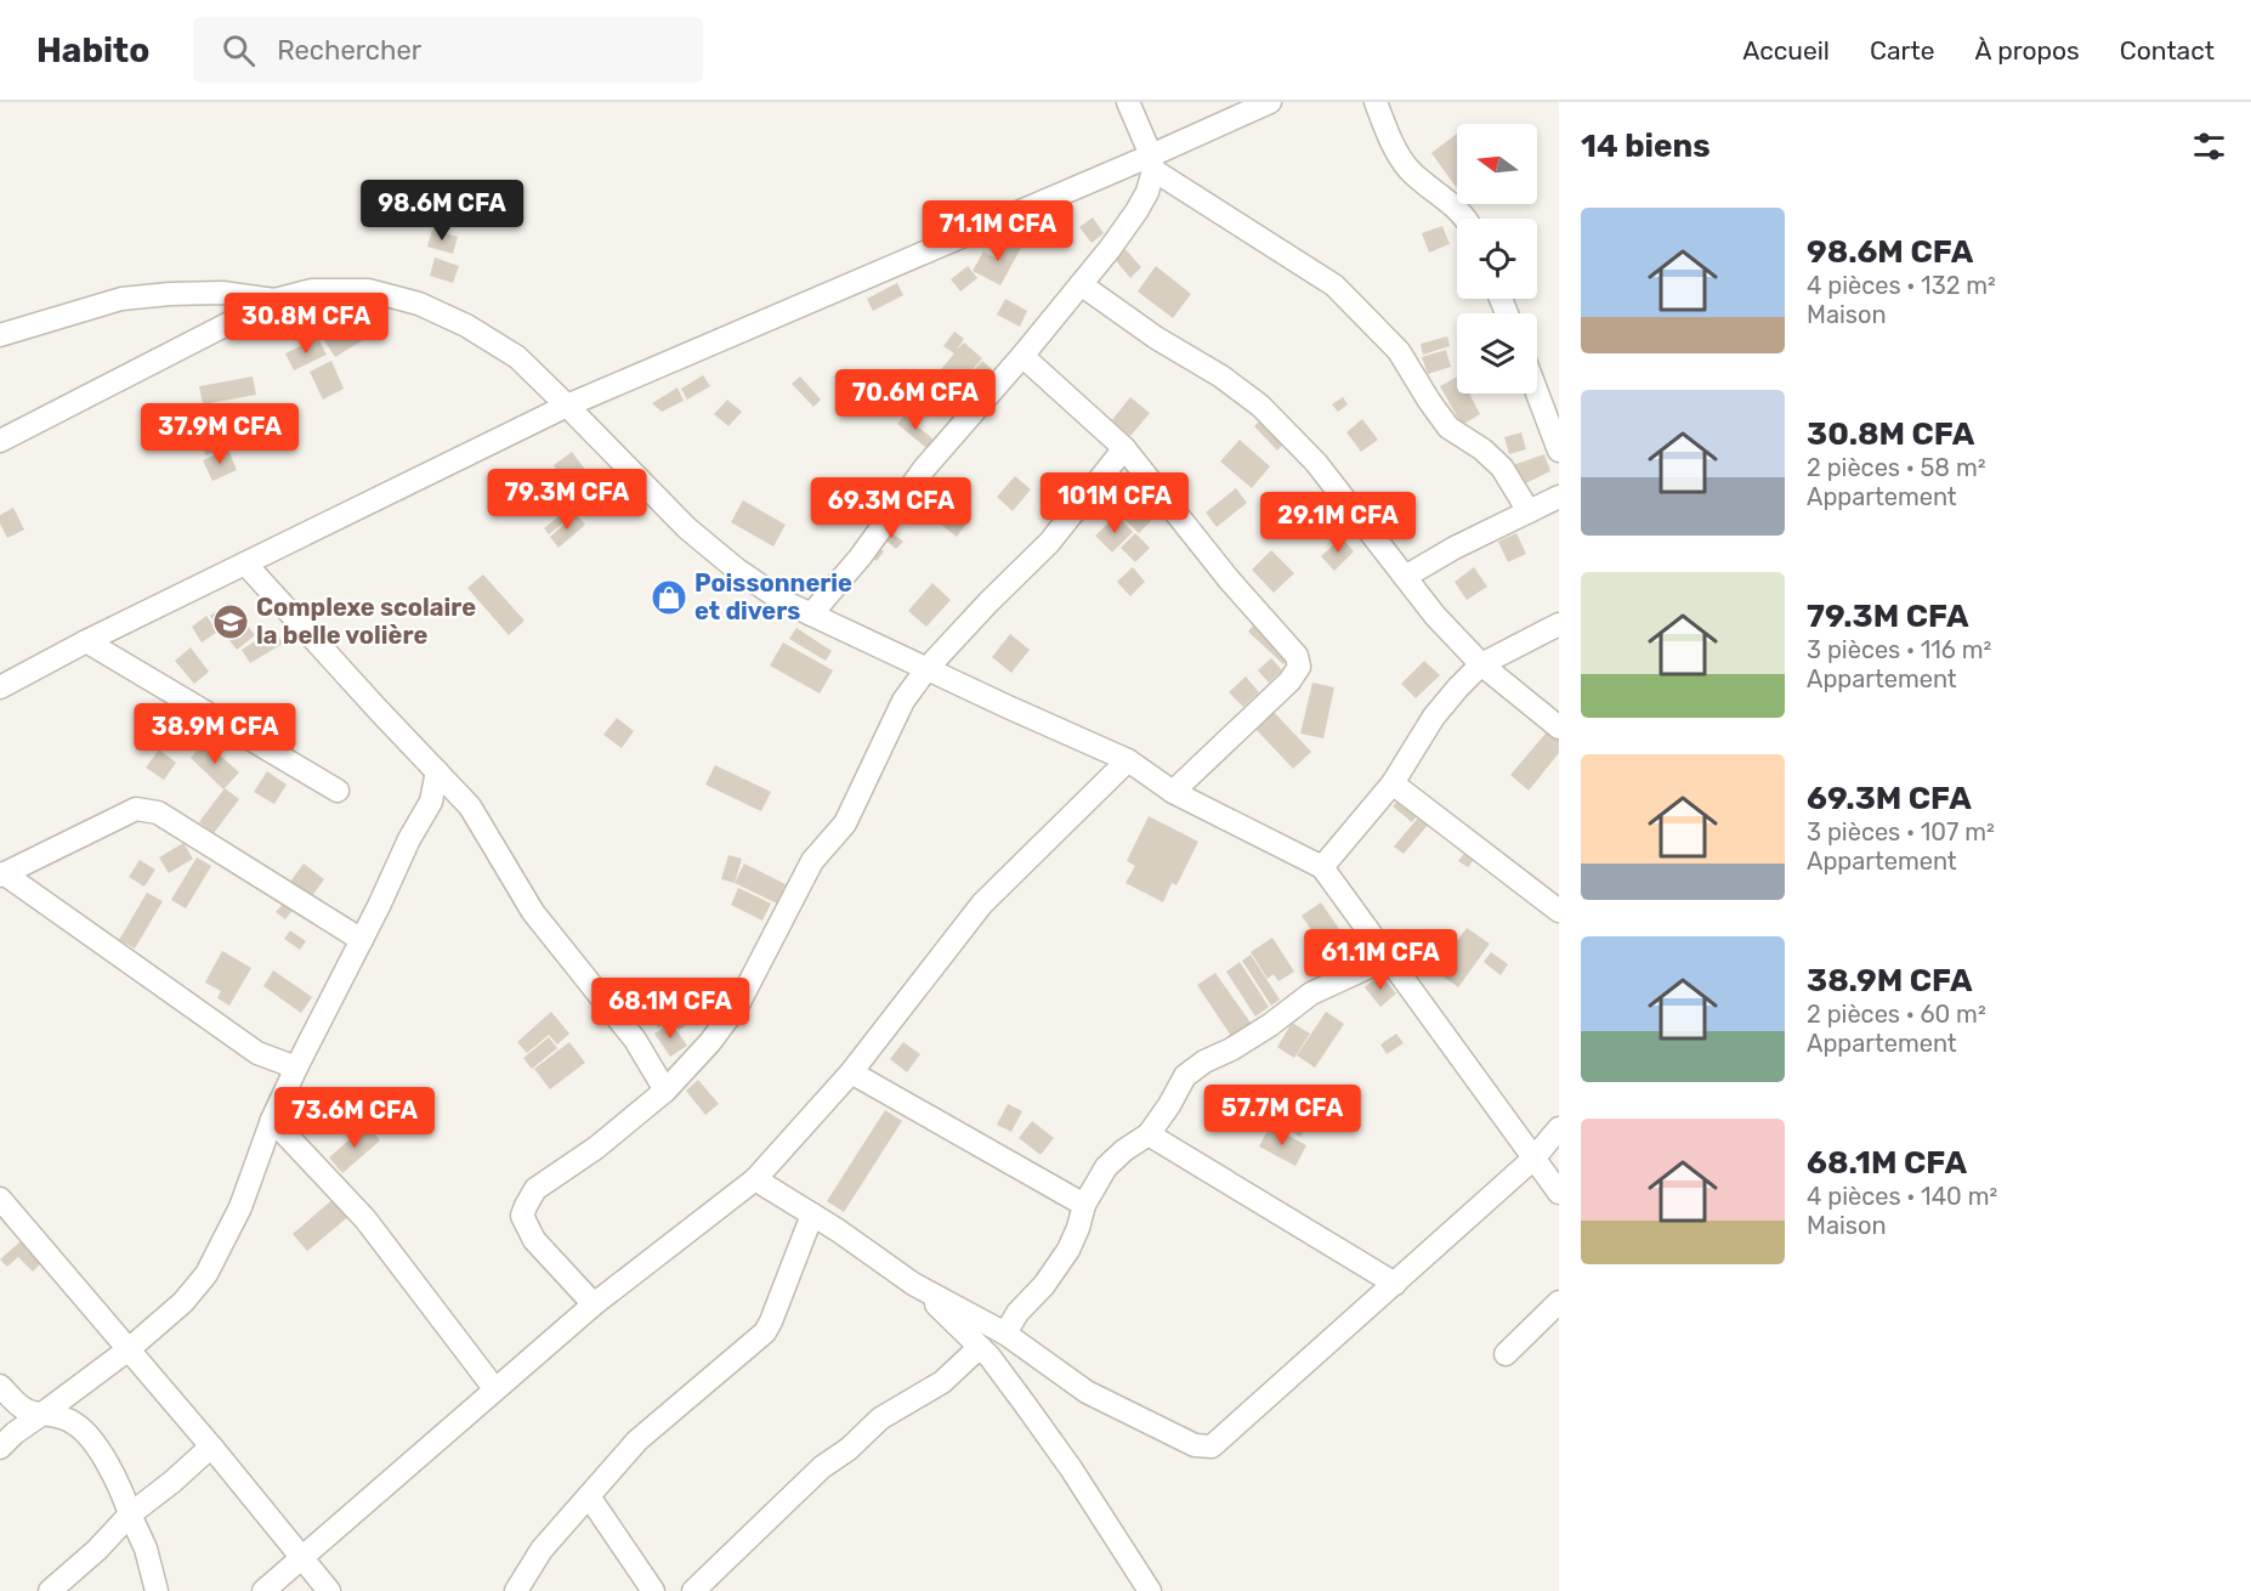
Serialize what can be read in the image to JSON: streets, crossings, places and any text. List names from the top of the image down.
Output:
{
  "places": {
    "shop": ["Poissonnerie et divers"],
    "school or university": ["Complexe scolaire la belle volière"]
  },
  "north": "left",
  "page": {
    "header": "Habito",
    "search": "Rechercher",
    "nav": [
      "Accueil",
      "Carte",
      "À propos",
      "Contact"
    ],
    "heading": "14 biens",
    "price": [
      "98.6M CFA",
      "71.1M CFA",
      "30.8M CFA",
      "70.6M CFA",
      "37.9M CFA",
      "79.3M CFA",
      "101M CFA",
      "69.3M CFA",
      "29.1M CFA",
      "38.9M CFA",
      "61.1M CFA",
      "68.1M CFA",
      "57.7M CFA",
      "73.6M CFA"
    ],
    "list": [
      {
        "name": "98.6M CFA",
        "note": "4 pièces · 132 m² · Maison"
      },
      {
        "name": "30.8M CFA",
        "note": "2 pièces · 58 m² · Appartement"
      },
      {
        "name": "79.3M CFA",
        "note": "3 pièces · 116 m² · Appartement"
      },
      {
        "name": "69.3M CFA",
        "note": "3 pièces · 107 m² · Appartement"
      },
      {
        "name": "38.9M CFA",
        "note": "2 pièces · 60 m² · Appartement"
      },
      {
        "name": "68.1M CFA",
        "note": "4 pièces · 140 m² · Maison"
      }
    ]
  }
}
